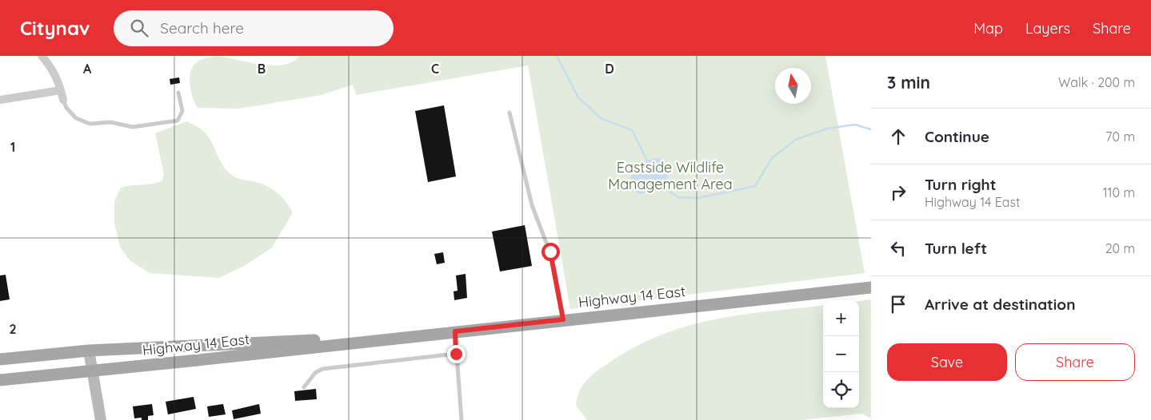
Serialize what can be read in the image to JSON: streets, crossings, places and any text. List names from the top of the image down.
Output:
{
  "streets": {
    "main road": ["Highway 14 East"]
  },
  "parks": ["Eastside Wildlife Management Area"],
  "north": "top",
  "page": {
    "header": "Citynav",
    "search": "Search here",
    "nav": ["Map", "Layers", "Share"],
    "heading": ["3 min", "Walk · 200 m"],
    "list": [
      ["Continue", "70 m"],
      ["Turn right", "Highway 14 East", "110 m"],
      ["Turn left", "20 m"],
      "Arrive at destination"
    ],
    "map_buttons": ["+", "−"],
    "buttons": ["Save", "Share"]
  },
  "grid": {
    "columns": [
      "A",
      "B",
      "C",
      "D"
    ],
    "rows": ["1", "2"]
  }
}
